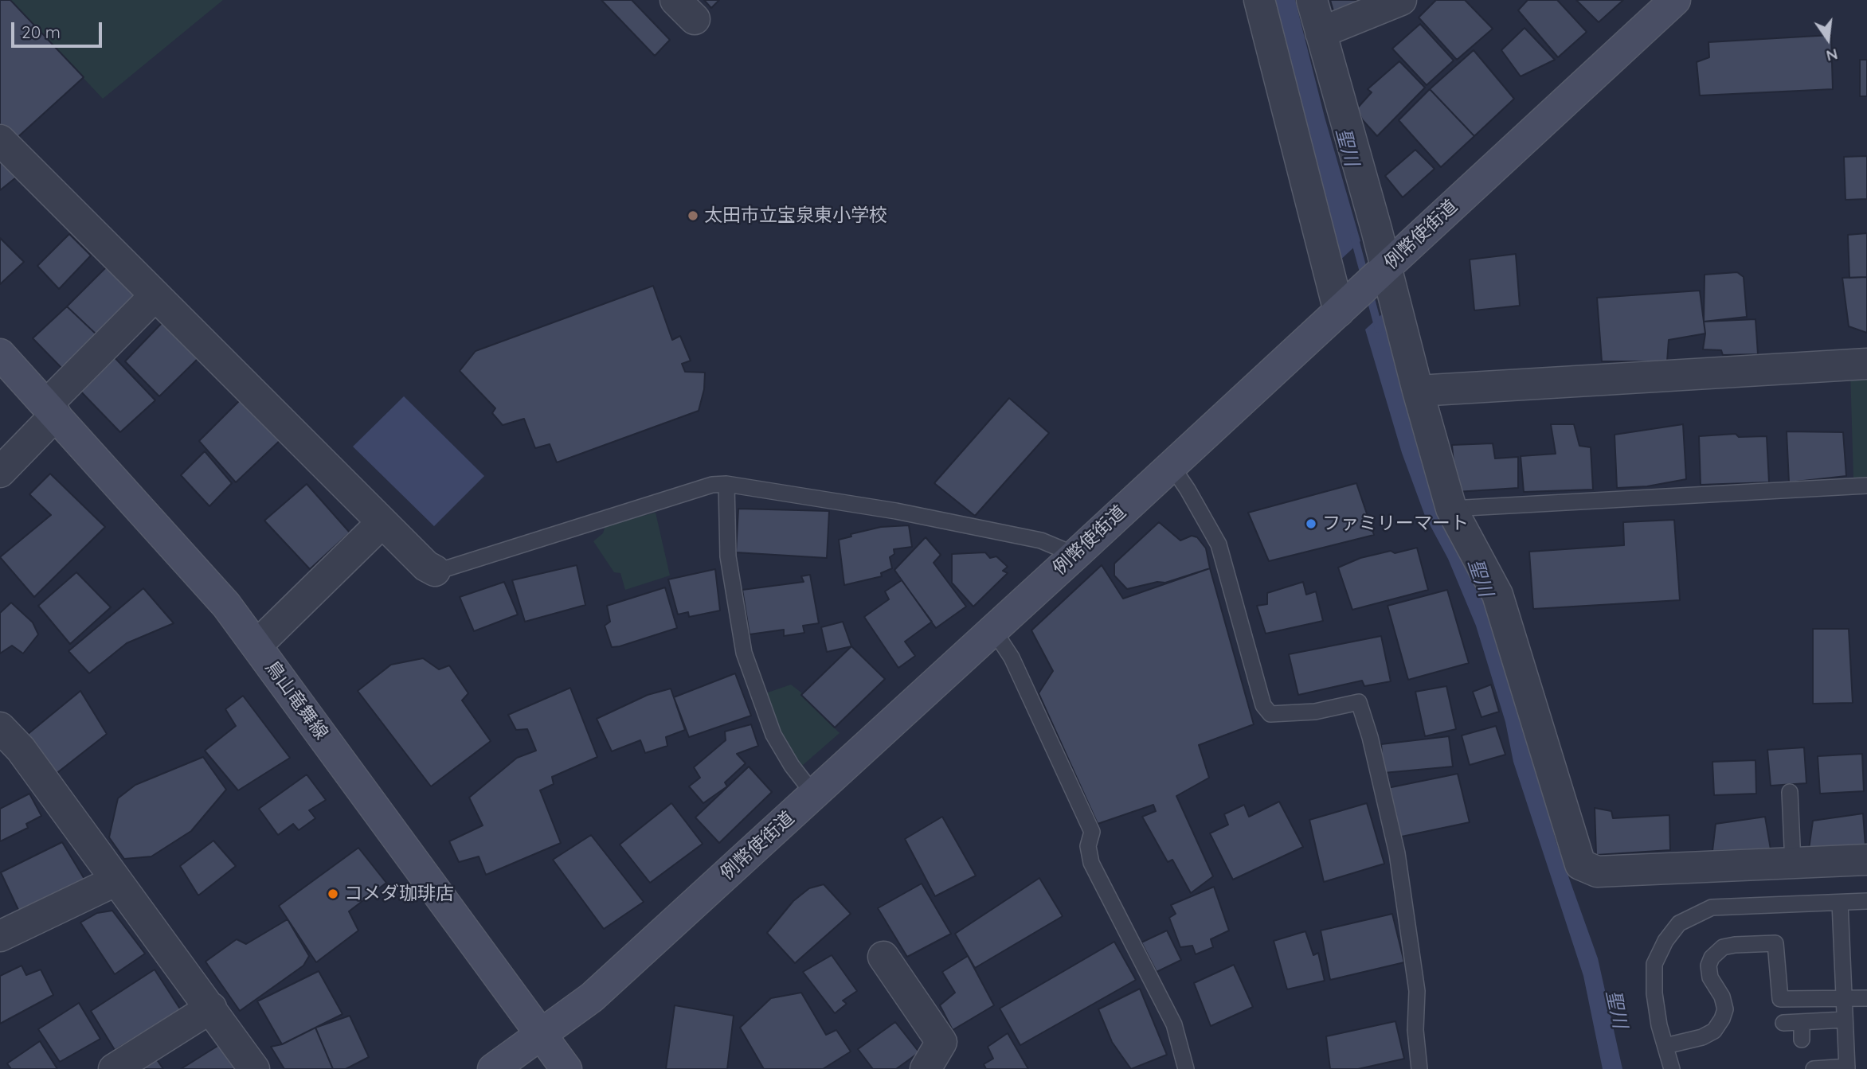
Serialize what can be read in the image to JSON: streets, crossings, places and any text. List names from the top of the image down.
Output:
{
  "streets": {
    "main road": ["例幣使街道", "鳥山竜舞線"]
  },
  "crossings": [
    ["例幣使街道", "鳥山竜舞線"]
  ],
  "water": ["聖川"],
  "places": ["太田市立宝泉東小学校", "ファミリーマート", "コメダ珈琲店"],
  "scale_bar": "20 m",
  "north": "bottom"
}
